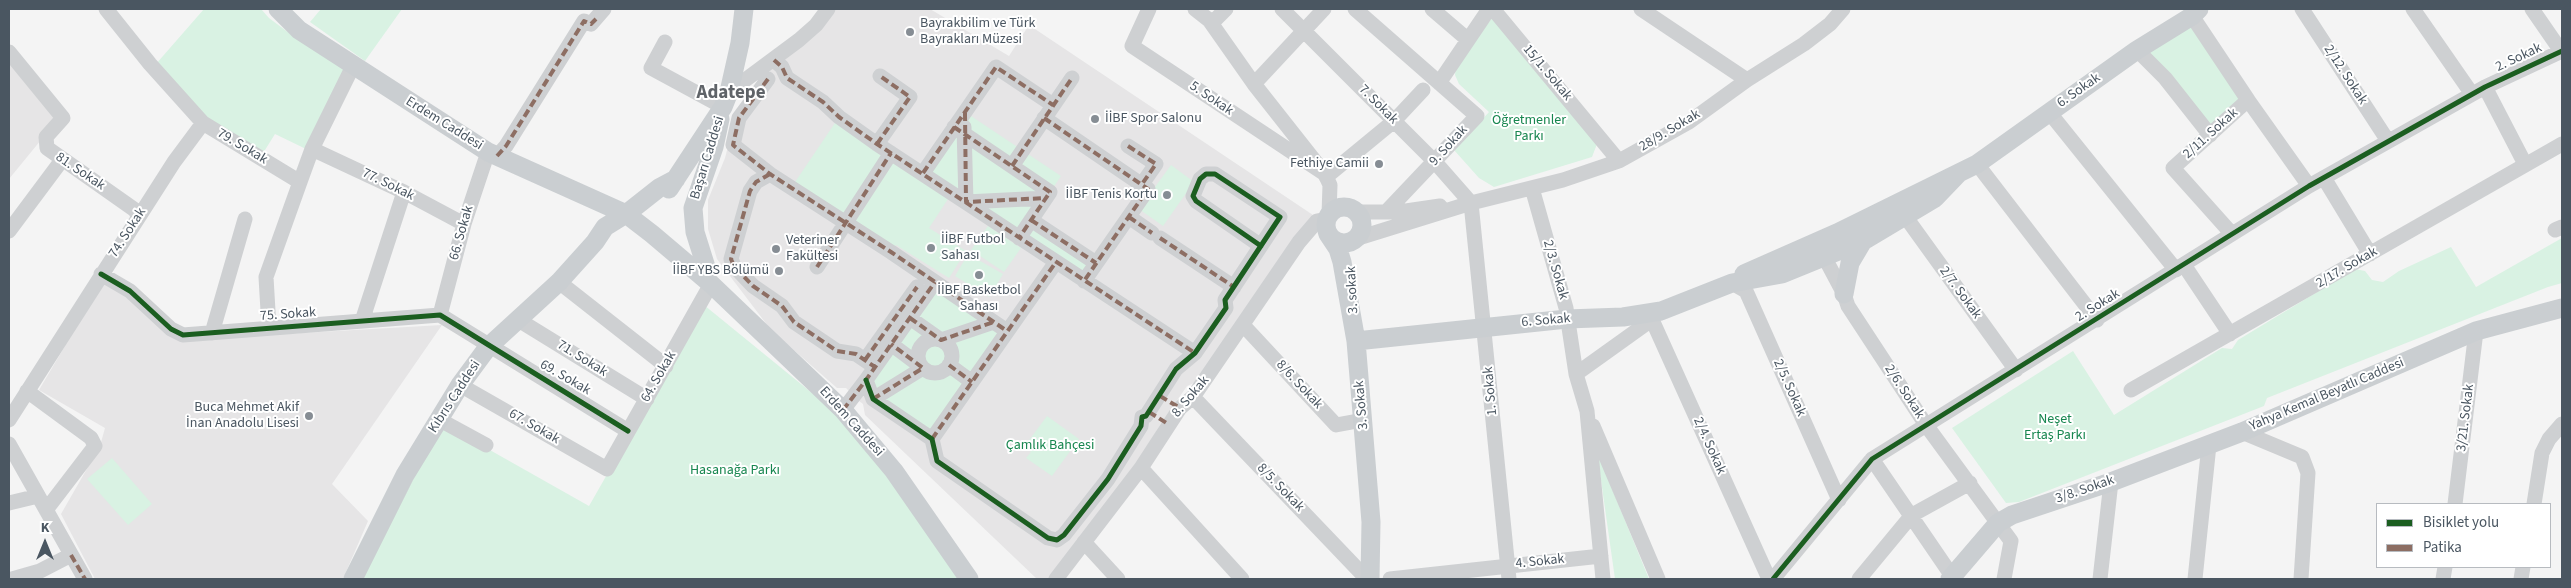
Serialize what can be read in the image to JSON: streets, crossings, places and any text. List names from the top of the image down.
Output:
{
  "streets": {
    "main road": [
      "6. Sokak",
      "Erdem Caddesi",
      "Başarı Caddesi",
      "3. sokak",
      "Yahya Kemal Beyatlı Caddesi",
      "Kıbrıs Caddesi",
      "3. Sokak",
      "3/8. Sokak"
    ],
    "street": [
      "2. Sokak",
      "15/1. Sokak",
      "2/12. Sokak",
      "5. Sokak",
      "7. Sokak",
      "28/9. Sokak",
      "2/11. Sokak",
      "9. Sokak",
      "79. Sokak",
      "81. Sokak",
      "77. Sokak",
      "74. Sokak",
      "66. Sokak",
      "2/17. Sokak",
      "2/3. Sokak",
      "2/7. Sokak",
      "75. Sokak",
      "71. Sokak",
      "64. Sokak",
      "69. Sokak",
      "8/6. Sokak",
      "2/5. Sokak",
      "1. Sokak",
      "2/6. Sokak",
      "8. Sokak",
      "3/21. Sokak",
      "67. Sokak",
      "2/4. Sokak",
      "8/5. Sokak",
      "4. Sokak"
    ]
  },
  "crossings": [
    ["2. Sokak", "2/12. Sokak"],
    ["2. Sokak", "2/11. Sokak"],
    ["2. Sokak", "2/7. Sokak"],
    ["2. Sokak", "2/5. Sokak"],
    ["2. Sokak", "2/6. Sokak"],
    ["15/1. Sokak", "28/9. Sokak"],
    ["6. Sokak", "2/11. Sokak"],
    ["6. Sokak", "2/3. Sokak"],
    ["6. Sokak", "3. sokak"],
    ["6. Sokak", "2/7. Sokak"],
    ["6. Sokak", "2/5. Sokak"],
    ["6. Sokak", "1. Sokak"],
    ["6. Sokak", "2/6. Sokak"],
    ["6. Sokak", "3. Sokak"],
    ["6. Sokak", "2/4. Sokak"],
    ["7. Sokak", "28/9. Sokak"],
    ["7. Sokak", "9. Sokak"],
    ["7. Sokak", "1. Sokak"],
    ["Erdem Caddesi", "Başarı Caddesi"],
    ["Erdem Caddesi", "66. Sokak"],
    ["Erdem Caddesi", "64. Sokak"],
    ["Erdem Caddesi", "Kıbrıs Caddesi"],
    ["28/9. Sokak", "9. Sokak"],
    ["28/9. Sokak", "2/3. Sokak"],
    ["28/9. Sokak", "3. sokak"],
    ["28/9. Sokak", "1. Sokak"],
    ["79. Sokak", "74. Sokak"],
    ["Başarı Caddesi", "64. Sokak"],
    ["Başarı Caddesi", "Kıbrıs Caddesi"],
    ["81. Sokak", "74. Sokak"],
    ["77. Sokak", "66. Sokak"],
    ["74. Sokak", "75. Sokak"],
    ["66. Sokak", "75. Sokak"],
    ["2/3. Sokak", "4. Sokak"],
    ["3. sokak", "3. Sokak"],
    ["71. Sokak", "64. Sokak"],
    ["71. Sokak", "Kıbrıs Caddesi"],
    ["64. Sokak", "69. Sokak"],
    ["64. Sokak", "67. Sokak"],
    ["69. Sokak", "Kıbrıs Caddesi"],
    ["8/6. Sokak", "8. Sokak"],
    ["8/6. Sokak", "3. Sokak"],
    ["1. Sokak", "4. Sokak"],
    ["2/6. Sokak", "3/8. Sokak"],
    ["Yahya Kemal Beyatlı Caddesi", "3/21. Sokak"],
    ["Yahya Kemal Beyatlı Caddesi", "3/8. Sokak"],
    ["Kıbrıs Caddesi", "67. Sokak"],
    ["8. Sokak", "3. Sokak"],
    ["8. Sokak", "8/5. Sokak"],
    ["3. Sokak", "8/5. Sokak"]
  ],
  "districts": ["Adatepe"],
  "parks": [
    "Öğretmenler Parkı",
    "Neşet Ertaş Parkı",
    "Çamlık Bahçesi",
    "Hasanağa Parkı"
  ],
  "places": [
    "Bayrakbilim ve Türk Bayrakları Müzesi",
    "İİBF Spor Salonu",
    "Fethiye Camii",
    "İİBF Tenis Kortu",
    "İİBF Futbol Sahası",
    "Veteriner Fakültesi",
    "İİBF YBS Bölümü",
    "İİBF Basketbol Sahası",
    "Buca Mehmet Akif İnan Anadolu Lisesi"
  ],
  "legend": ["Bisiklet yolu", "Patika"],
  "north": "top"
}
